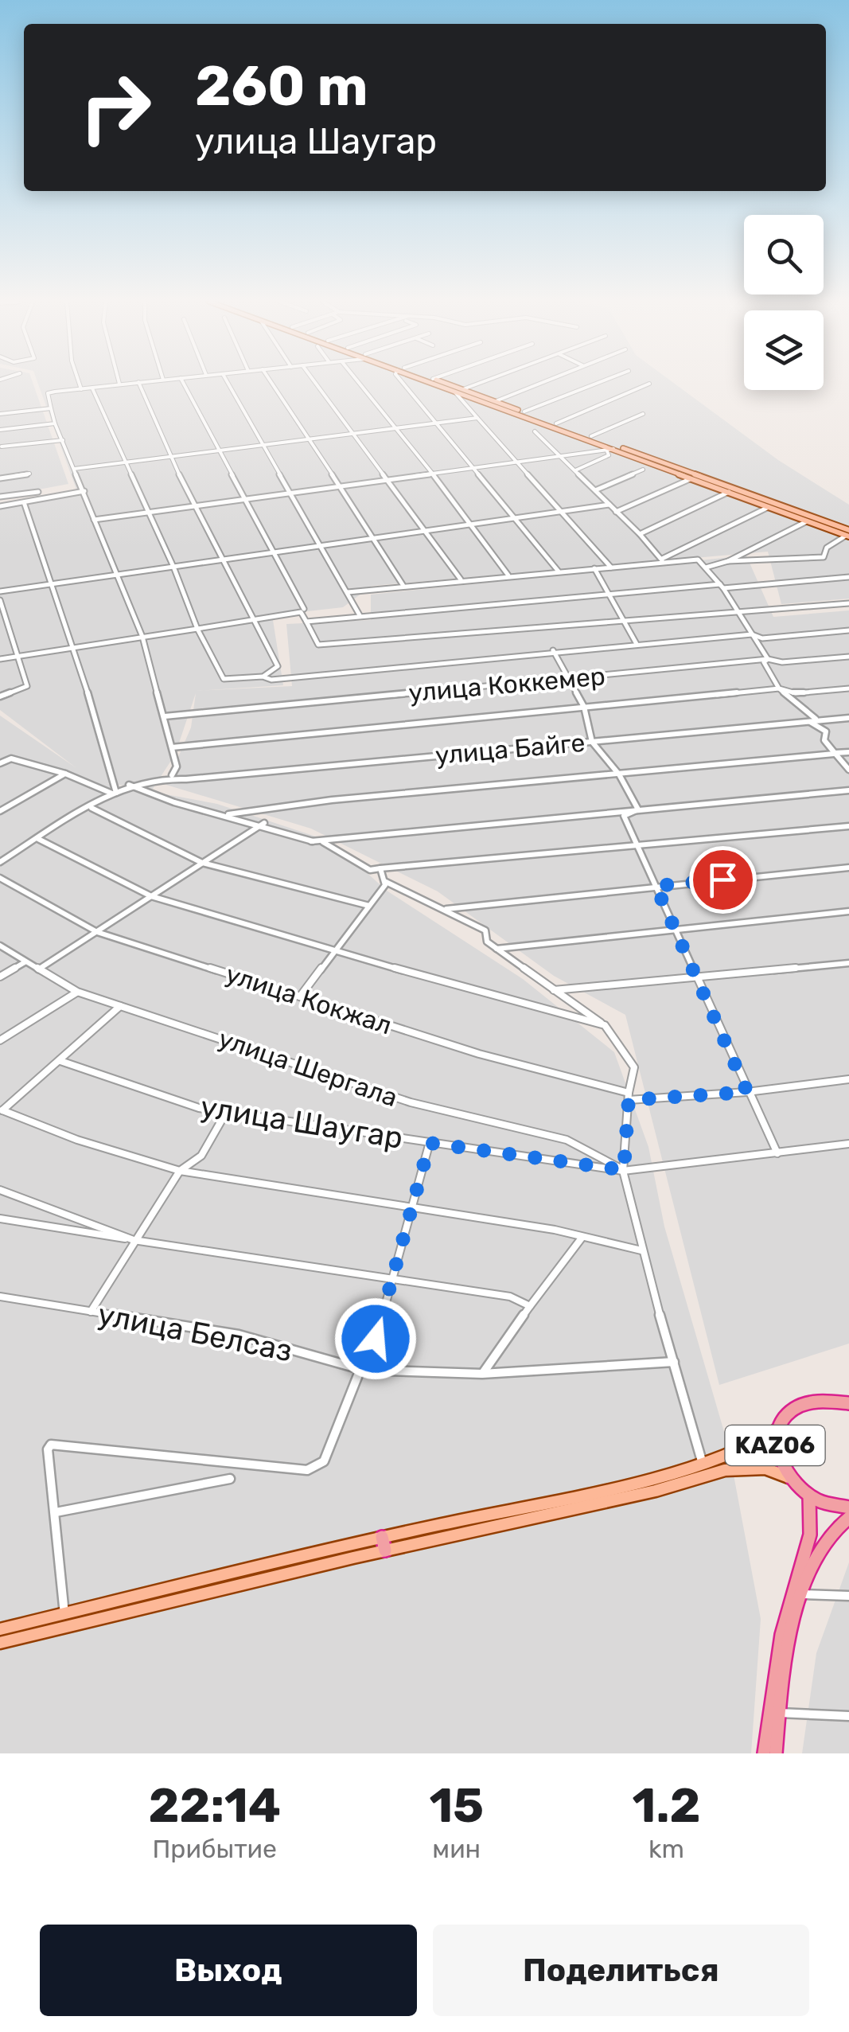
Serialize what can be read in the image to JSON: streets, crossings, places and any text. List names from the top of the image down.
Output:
{
  "streets": {
    "highway": ["KАZ06"],
    "street": [
      "улица Коккемер",
      "улица Байге",
      "улица Кокжал",
      "улица Шергала",
      "улица Шаугар",
      "улица Белсаз"
    ]
  },
  "crossings": [
    ["улица Шергала", "улица Шаугар"]
  ],
  "page": {
    "turn": ["260 m", "улица Шаугар"],
    "eta": [
      "22:14",
      "Прибытие",
      "15",
      "мин",
      "1.2",
      "km"
    ],
    "buttons": ["Выход", "Поделиться"]
  }
}
